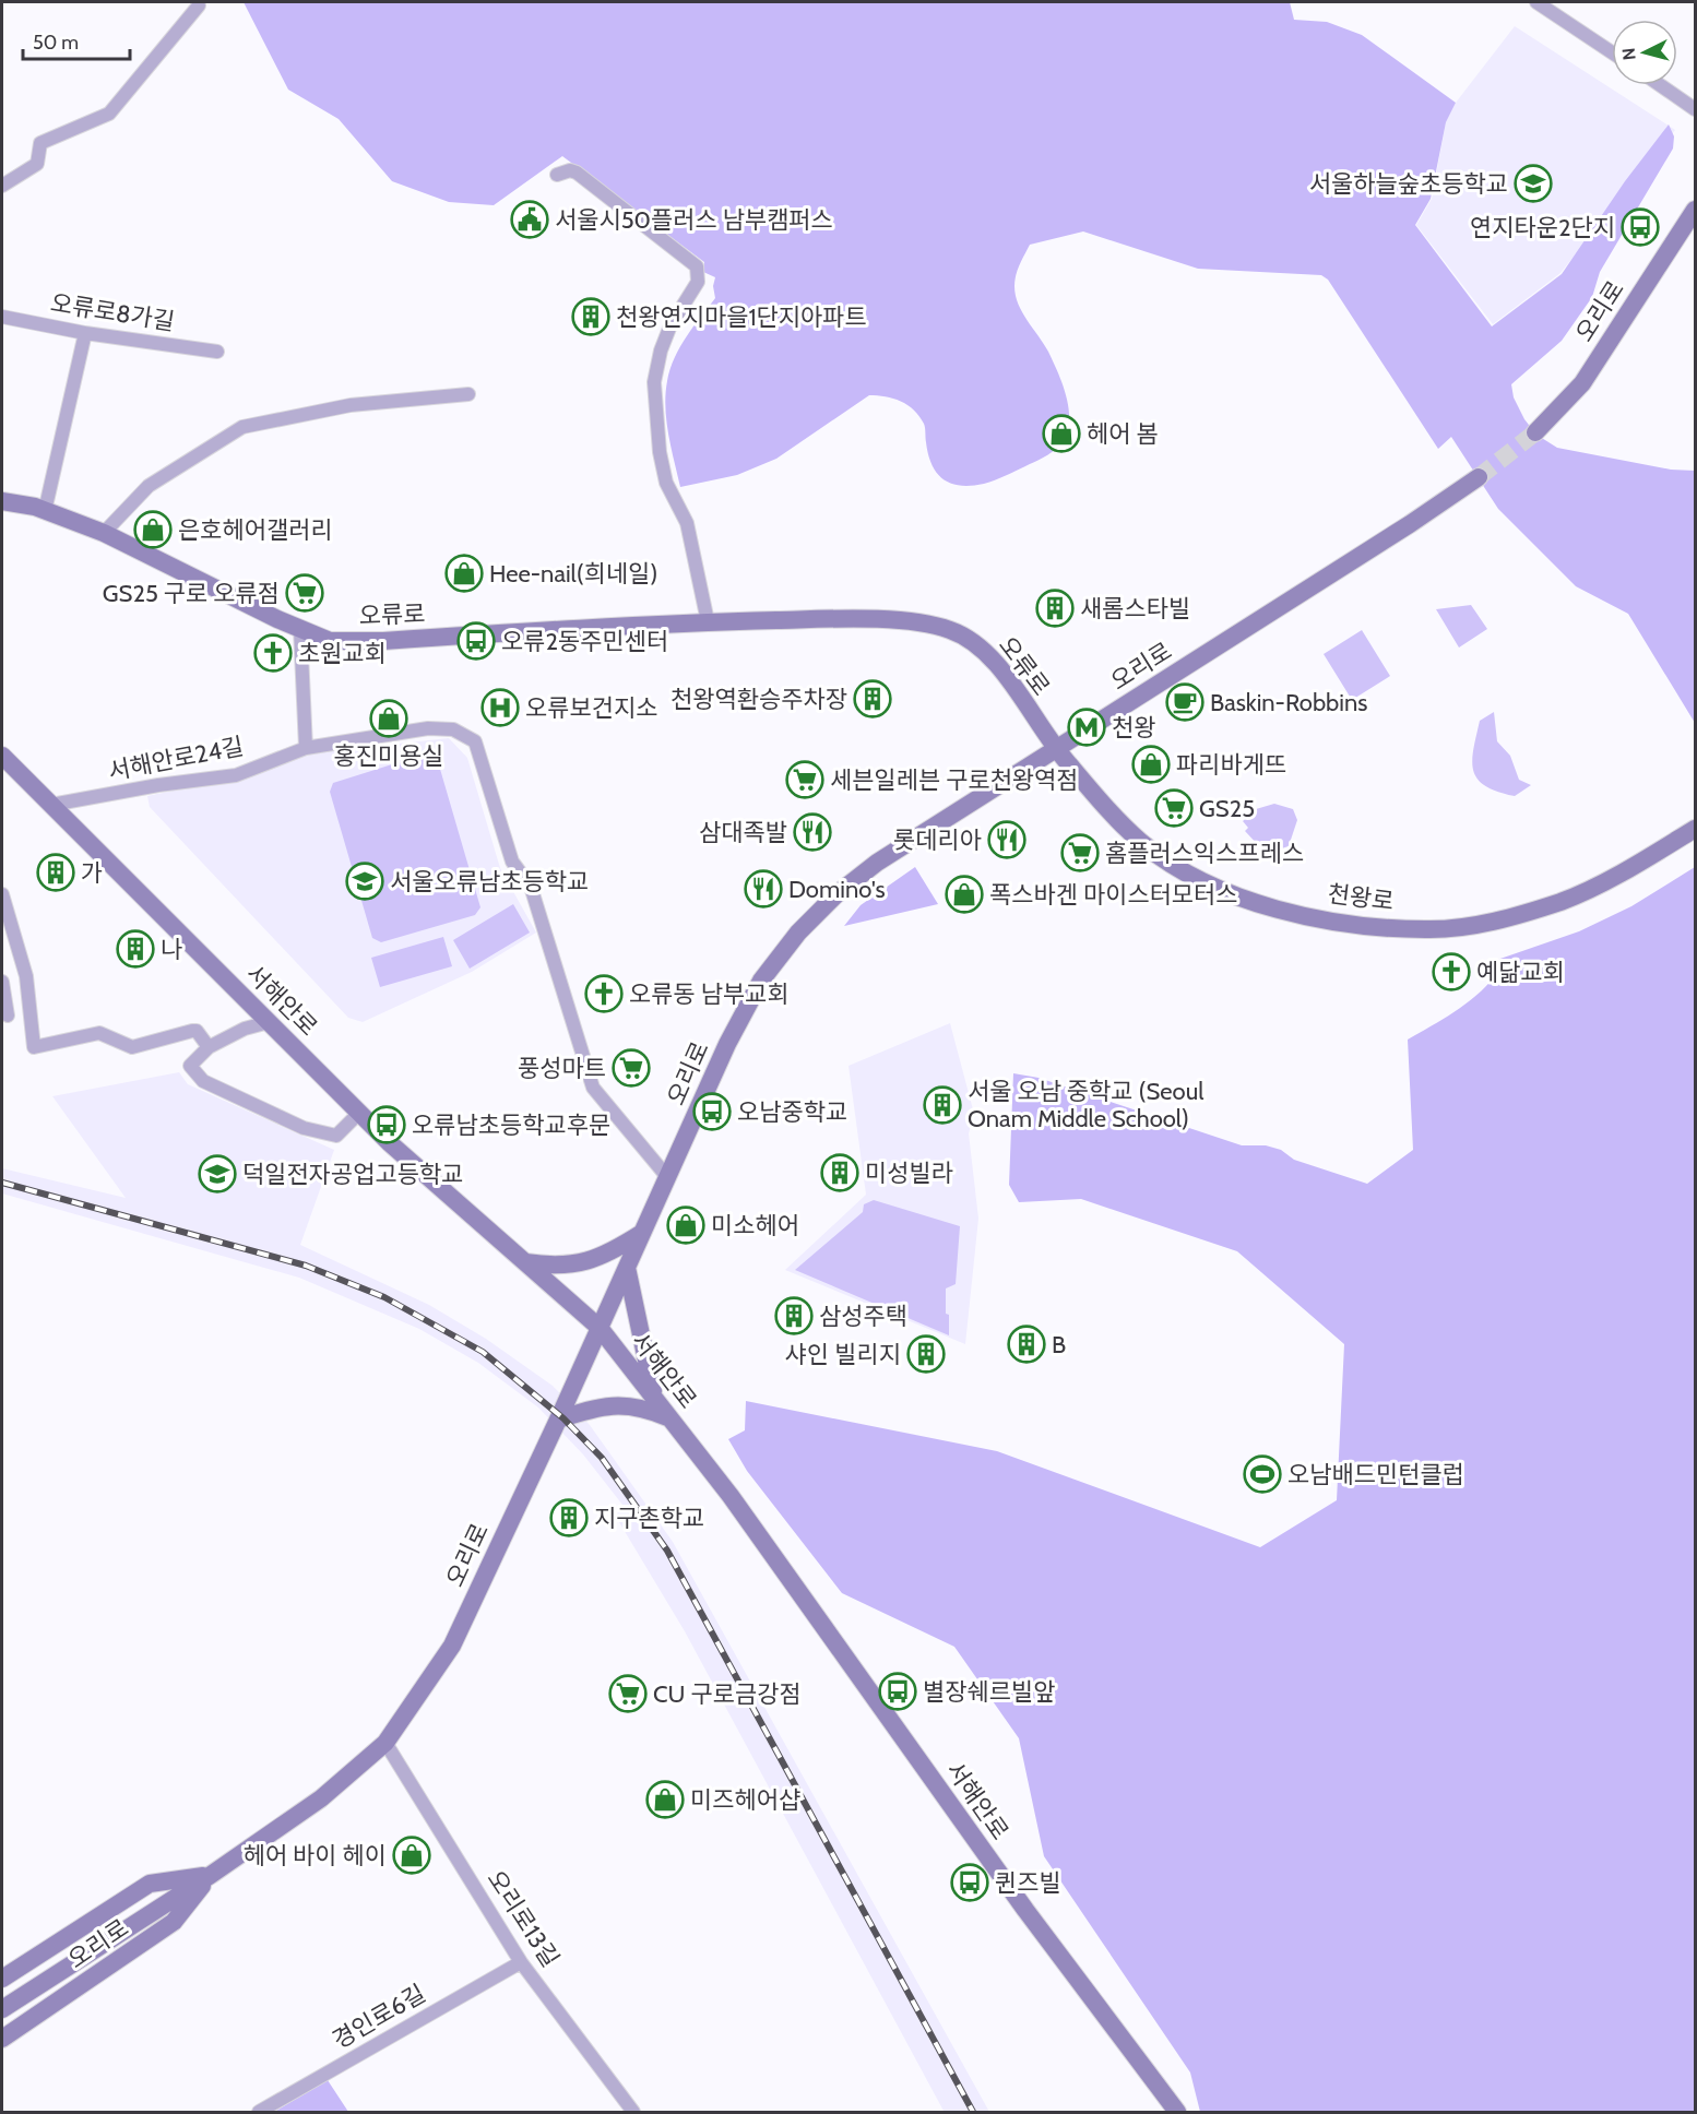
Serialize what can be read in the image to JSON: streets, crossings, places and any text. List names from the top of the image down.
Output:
{
  "streets": {
    "main road": [
      "오리로",
      "오류로",
      "천왕로",
      "서해안로"
    ],
    "street": [
      "오류로8가길",
      "서해안로24길",
      "오리로13길",
      "경인로6길"
    ]
  },
  "crossings": [
    ["오리로", "오류로"],
    ["오리로", "서해안로24길"],
    ["오리로", "천왕로"],
    ["오리로", "서해안로"],
    ["오리로", "오리로13길"],
    ["오류로", "천왕로"],
    ["서해안로24길", "서해안로"],
    ["오리로13길", "경인로6길"]
  ],
  "places": {
    "school or university": ["서울하늘숲초등학교", "서울오류남초등학교", "덕일전자공업고등학교"],
    "public building": ["서울시50플러스 남부캠퍼스"],
    "bus stop": [
      "연지타운2단지",
      "오류2동주민센터",
      "오남중학교",
      "오류남초등학교후문",
      "별장쉐르빌앞",
      "퀸즈빌"
    ],
    "building": [
      "천왕연지마을1단지아파트",
      "새롬스타빌",
      "천왕역환승주차장",
      "가",
      "나",
      "서울 오남 중학교 (Seoul Onam Middle School)",
      "미성빌라",
      "삼성주택",
      "B",
      "샤인 빌리지",
      "지구촌학교"
    ],
    "shop": [
      "헤어 봄",
      "은호헤어갤러리",
      "Hee-nail(희네일)",
      "홍진미용실",
      "파리바게뜨",
      "폭스바겐 마이스터모터스",
      "미소헤어",
      "미즈헤어샵",
      "헤어 바이 헤이"
    ],
    "supermarket": [
      "GS25 구로 오류점",
      "세븐일레븐 구로천왕역점",
      "GS25",
      "홈플러스익스프레스",
      "풍성마트",
      "CU 구로금강점"
    ],
    "church": ["초원교회", "예닮교회", "오류동 남부교회"],
    "cafe": ["Baskin-Robbins"],
    "hospital": ["오류보건지소"],
    "metro station": ["천왕"],
    "restaurant": ["삼대족발", "롯데리아", "Domino's"],
    "sports": ["오남배드민턴클럽"]
  },
  "scale_bar": "50 m",
  "north": "left"
}
